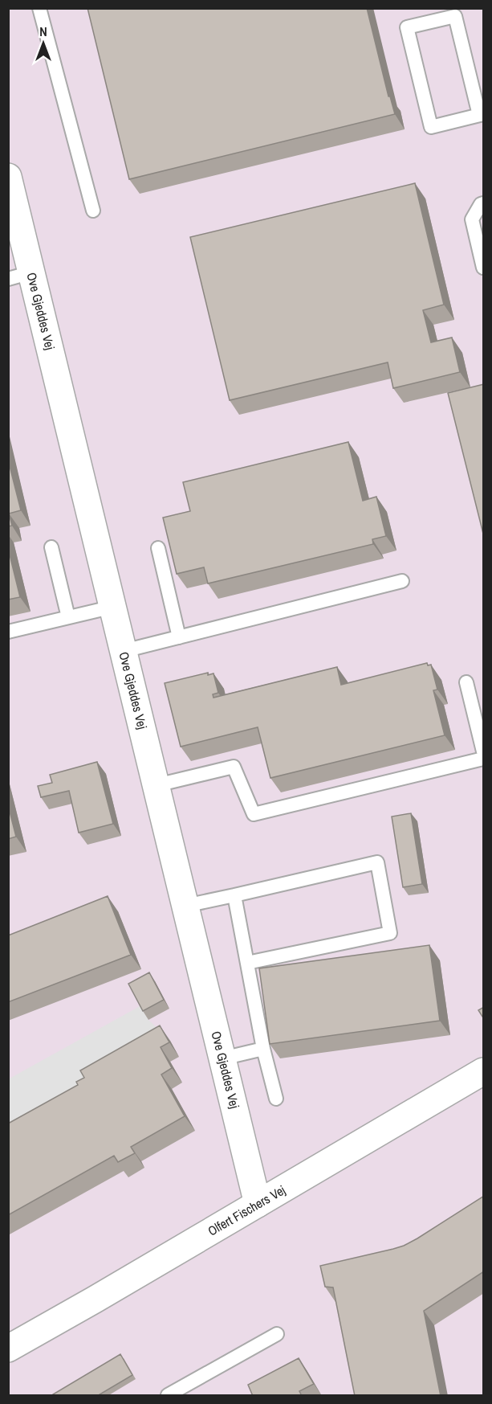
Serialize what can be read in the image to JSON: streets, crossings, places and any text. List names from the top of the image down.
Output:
{
  "streets": {
    "street": ["Ove Gjeddes Vej", "Olfert Fischers Vej"]
  },
  "crossings": [
    ["Ove Gjeddes Vej", "Olfert Fischers Vej"]
  ],
  "north": "top"
}
